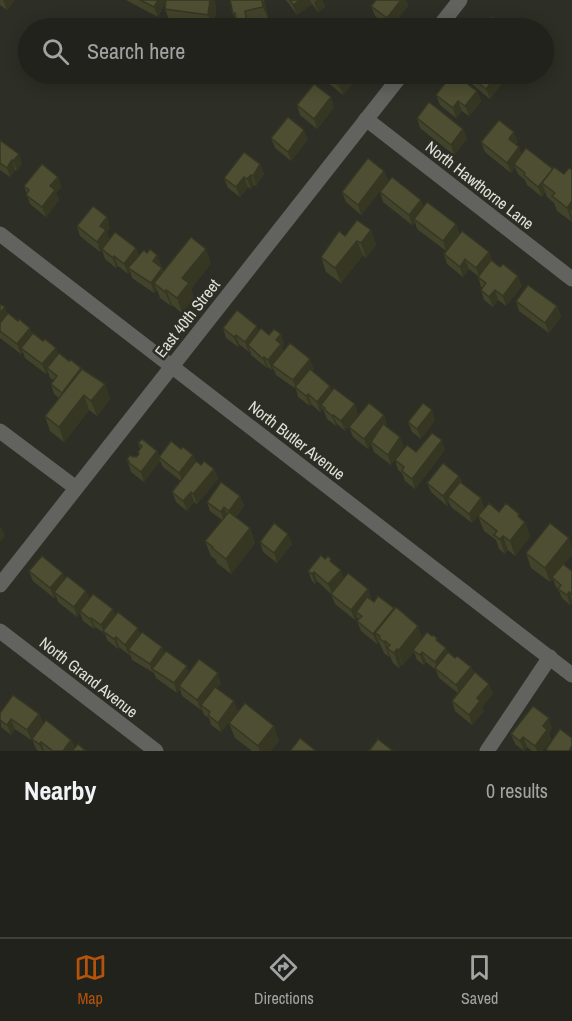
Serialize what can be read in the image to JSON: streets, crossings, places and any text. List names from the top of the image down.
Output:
{
  "streets": {
    "street": [
      "North Hawthorne Lane",
      "East 40th Street",
      "North Butler Avenue",
      "North Grand Avenue"
    ]
  },
  "crossings": [
    ["North Hawthorne Lane", "East 40th Street"],
    ["East 40th Street", "North Butler Avenue"]
  ],
  "page": {
    "search": "Search here",
    "heading": ["Nearby", "0 results"],
    "nav": ["Map", "Directions", "Saved"]
  }
}
